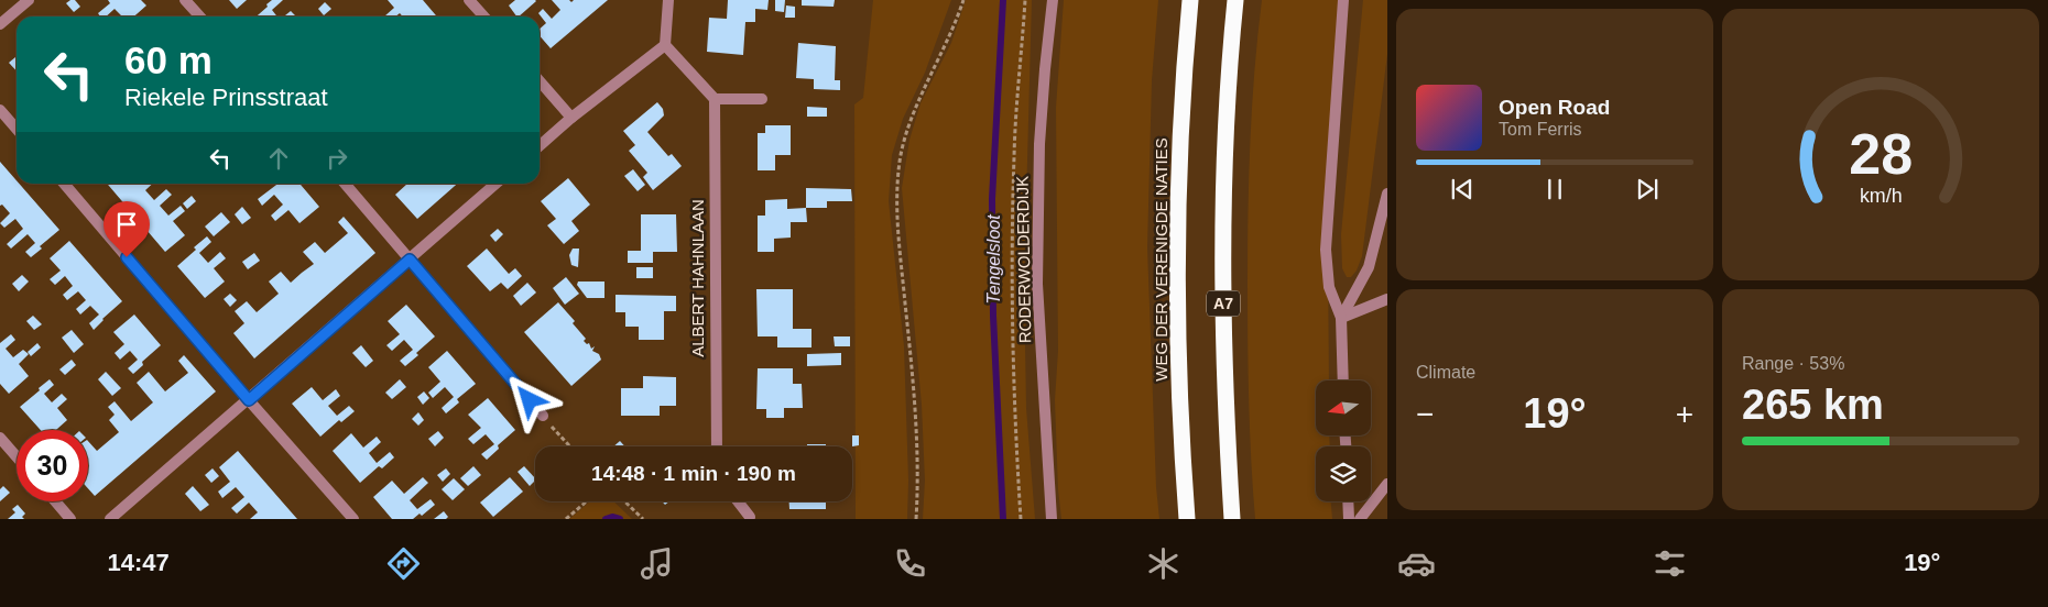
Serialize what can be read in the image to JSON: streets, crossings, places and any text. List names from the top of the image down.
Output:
{
  "streets": {
    "highway": ["WEG DER VERENIGDE NATIES", "A7"],
    "street": ["RODERWOLDERDIJK", "ALBERT HAHNLAAN"]
  },
  "water": ["Tengelsloot"],
  "north": "left",
  "page": {
    "turn": ["60 m", "Riekele Prinsstraat"],
    "song": ["Open Road", "Tom Ferris"],
    "tile": [
      "Climate",
      ["Range · 53%", "265 km"]
    ],
    "heat": ["−", "19°", "+"],
    "limit": "30",
    "trip": "14:48 · 1 min · 190 m",
    "tabs": ["14:47", "19°"],
    "gauge": ["28", "km/h"]
  }
}
